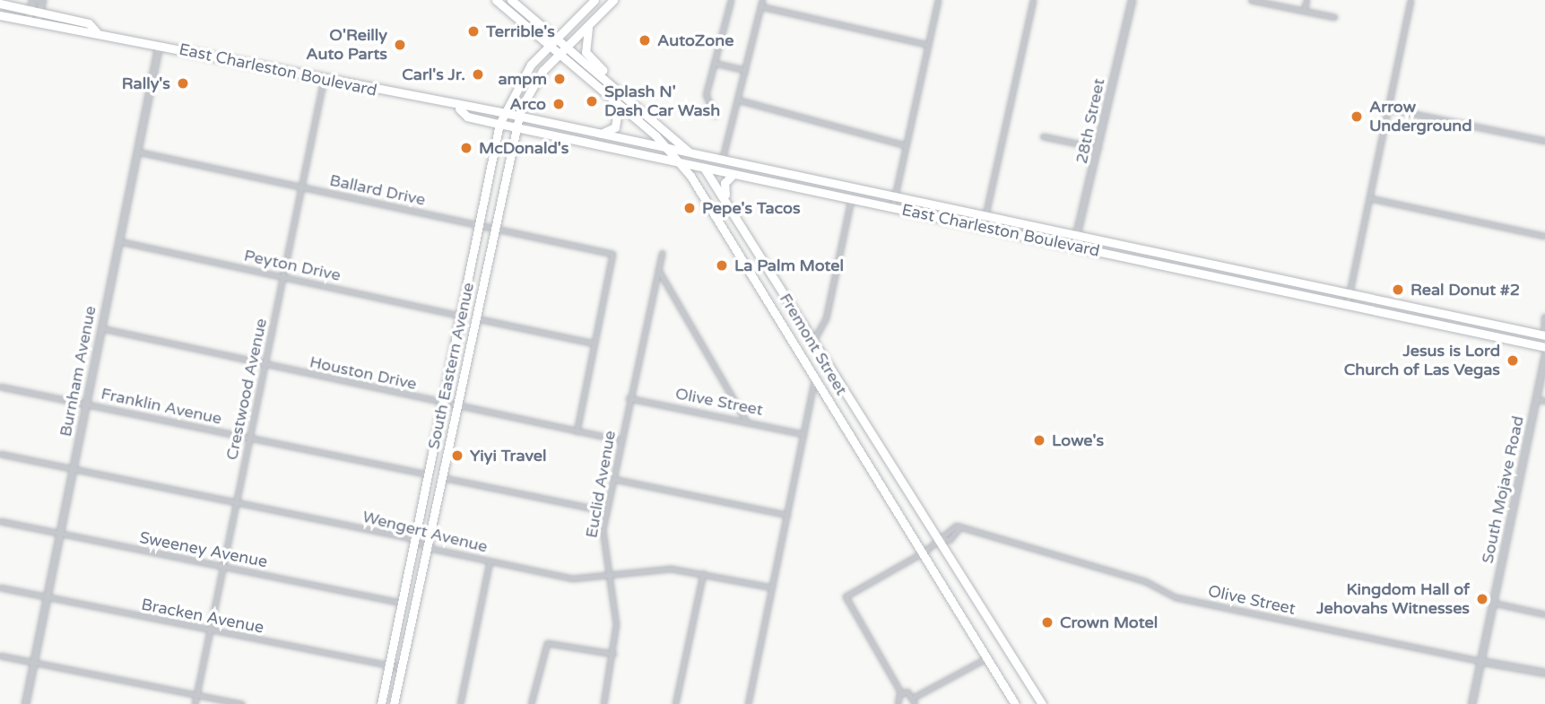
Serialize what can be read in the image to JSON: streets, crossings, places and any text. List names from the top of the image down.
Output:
{
  "streets": {
    "main road": ["East Charleston Boulevard", "Fremont Street", "South Eastern Avenue"],
    "street": [
      "28th Street",
      "Ballard Drive",
      "Peyton Drive",
      "Burnham Avenue",
      "Houston Drive",
      "Crestwood Avenue",
      "Olive Street",
      "Franklin Avenue",
      "Euclid Avenue",
      "South Mojave Road",
      "Wengert Avenue",
      "Sweeney Avenue",
      "Bracken Avenue"
    ]
  },
  "crossings": [
    ["East Charleston Boulevard", "28th Street"],
    ["East Charleston Boulevard", "Fremont Street"],
    ["East Charleston Boulevard", "South Eastern Avenue"],
    ["East Charleston Boulevard", "Burnham Avenue"],
    ["East Charleston Boulevard", "Crestwood Avenue"],
    ["Ballard Drive", "South Eastern Avenue"],
    ["Ballard Drive", "Burnham Avenue"],
    ["Ballard Drive", "Crestwood Avenue"],
    ["Peyton Drive", "South Eastern Avenue"],
    ["Peyton Drive", "Burnham Avenue"],
    ["Peyton Drive", "Crestwood Avenue"],
    ["Fremont Street", "South Eastern Avenue"],
    ["South Eastern Avenue", "Houston Drive"],
    ["South Eastern Avenue", "Franklin Avenue"],
    ["South Eastern Avenue", "Wengert Avenue"],
    ["South Eastern Avenue", "Sweeney Avenue"],
    ["South Eastern Avenue", "Bracken Avenue"],
    ["Burnham Avenue", "Houston Drive"],
    ["Burnham Avenue", "Franklin Avenue"],
    ["Burnham Avenue", "Wengert Avenue"],
    ["Burnham Avenue", "Sweeney Avenue"],
    ["Burnham Avenue", "Bracken Avenue"],
    ["Houston Drive", "Crestwood Avenue"],
    ["Houston Drive", "Euclid Avenue"],
    ["Crestwood Avenue", "Franklin Avenue"],
    ["Crestwood Avenue", "Wengert Avenue"],
    ["Crestwood Avenue", "Sweeney Avenue"],
    ["Crestwood Avenue", "Bracken Avenue"],
    ["Olive Street", "Euclid Avenue"],
    ["Olive Street", "South Mojave Road"],
    ["Euclid Avenue", "Wengert Avenue"]
  ],
  "places": [
    "Terrible's",
    "AutoZone",
    "O'Reilly Auto Parts",
    "Carl's Jr.",
    "ampm",
    "Rally's",
    "Splash N' Dash Car Wash",
    "Arco",
    "Arrow Underground",
    "McDonald's",
    "Pepe's Tacos",
    "La Palm Motel",
    "Real Donut #2",
    "Jesus is Lord Church of Las Vegas",
    "Lowe's",
    "Yiyi Travel",
    "Kingdom Hall of Jehovahs Witnesses",
    "Crown Motel"
  ]
}
